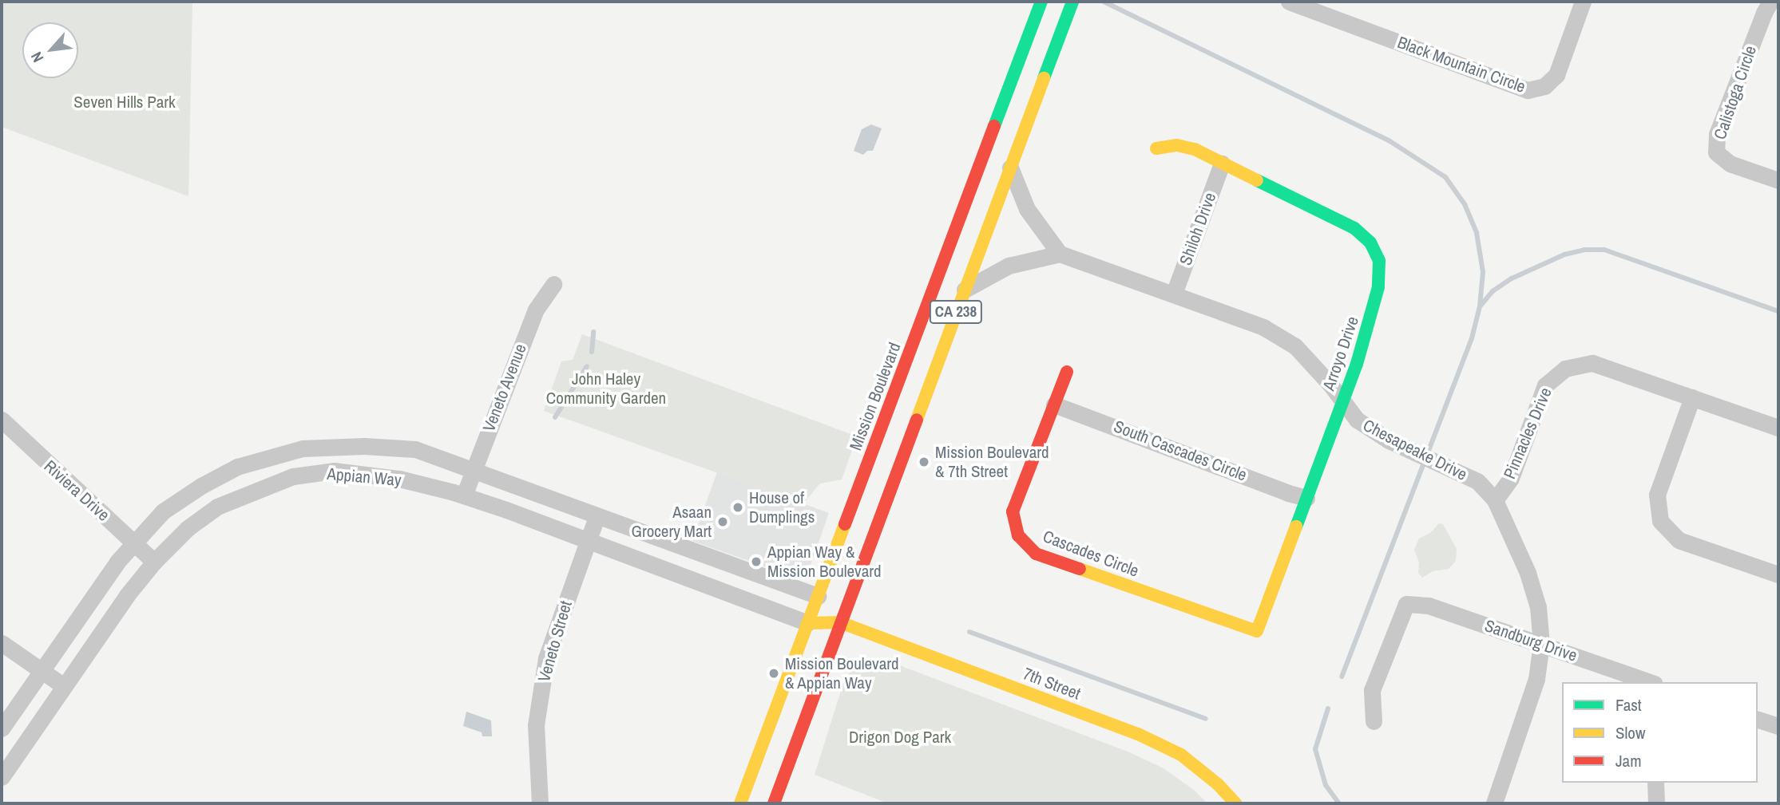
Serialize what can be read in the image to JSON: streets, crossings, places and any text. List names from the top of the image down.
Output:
{
  "streets": {
    "main road": [
      "CA 238",
      "Arroyo Drive",
      "Mission Boulevard",
      "Cascades Circle",
      "7th Street"
    ],
    "street": [
      "Black Mountain Circle",
      "Calistoga Circle",
      "Shiloh Drive",
      "Veneto Avenue",
      "Pinnacles Drive",
      "Chesapeake Drive",
      "South Cascades Circle",
      "Appian Way",
      "Riviera Drive",
      "Sandburg Drive",
      "Veneto Street"
    ]
  },
  "crossings": [
    ["Shiloh Drive", "Arroyo Drive"],
    ["Shiloh Drive", "Chesapeake Drive"],
    ["CA 238", "7th Street"],
    ["Arroyo Drive", "Chesapeake Drive"],
    ["Arroyo Drive", "South Cascades Circle"],
    ["Arroyo Drive", "Cascades Circle"],
    ["Veneto Avenue", "Appian Way"],
    ["Mission Boulevard", "Appian Way"],
    ["Mission Boulevard", "7th Street"],
    ["Pinnacles Drive", "Chesapeake Drive"],
    ["Chesapeake Drive", "Sandburg Drive"],
    ["South Cascades Circle", "Cascades Circle"],
    ["Appian Way", "Riviera Drive"],
    ["Appian Way", "Veneto Street"],
    ["Appian Way", "7th Street"]
  ],
  "parks": ["Seven Hills Park", "John Haley Community Garden", "Drigon Dog Park"],
  "places": [
    "Mission Boulevard & 7th Street",
    "House of Dumplings",
    "Asaan Grocery Mart",
    "Appian Way & Mission Boulevard",
    "Mission Boulevard & Appian Way"
  ],
  "legend": ["Fast", "Slow", "Jam"],
  "north": "bottom left"
}
